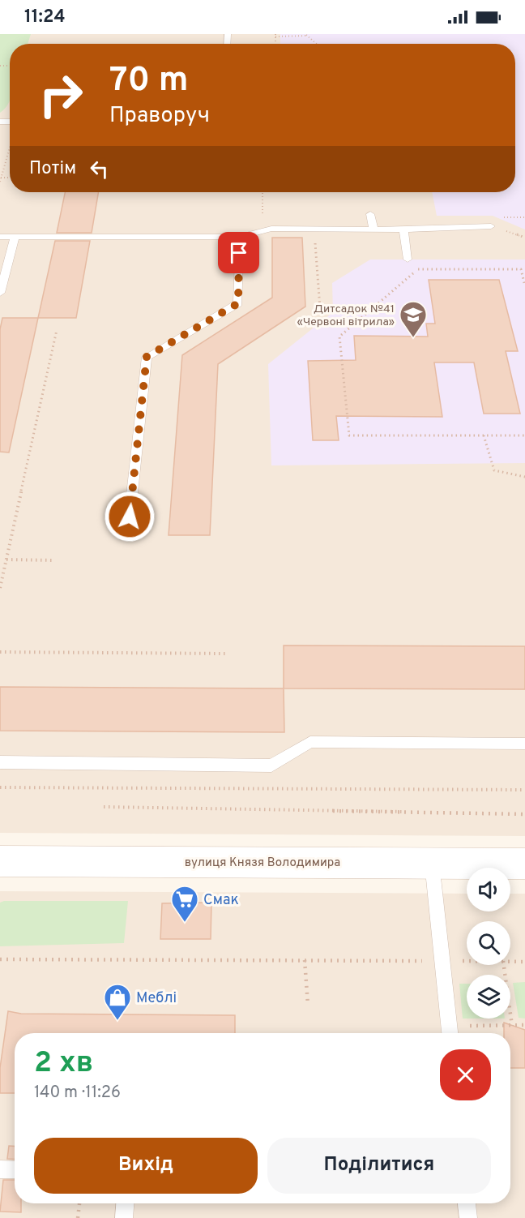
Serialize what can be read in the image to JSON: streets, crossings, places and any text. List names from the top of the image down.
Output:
{
  "streets": {
    "main road": ["вулиця Князя Володимира"]
  },
  "places": {
    "school or university": ["Дитсадок №41 «Червоні вітрила»"],
    "supermarket": ["Смак"],
    "shop": ["Меблі"]
  },
  "page": {
    "status": "11:24",
    "turn": ["70 m", "Праворуч"],
    "then": "Потім",
    "heading": ["2 хв", "140 m · 11:26"],
    "buttons": ["Вихід", "Поділитися"]
  }
}
